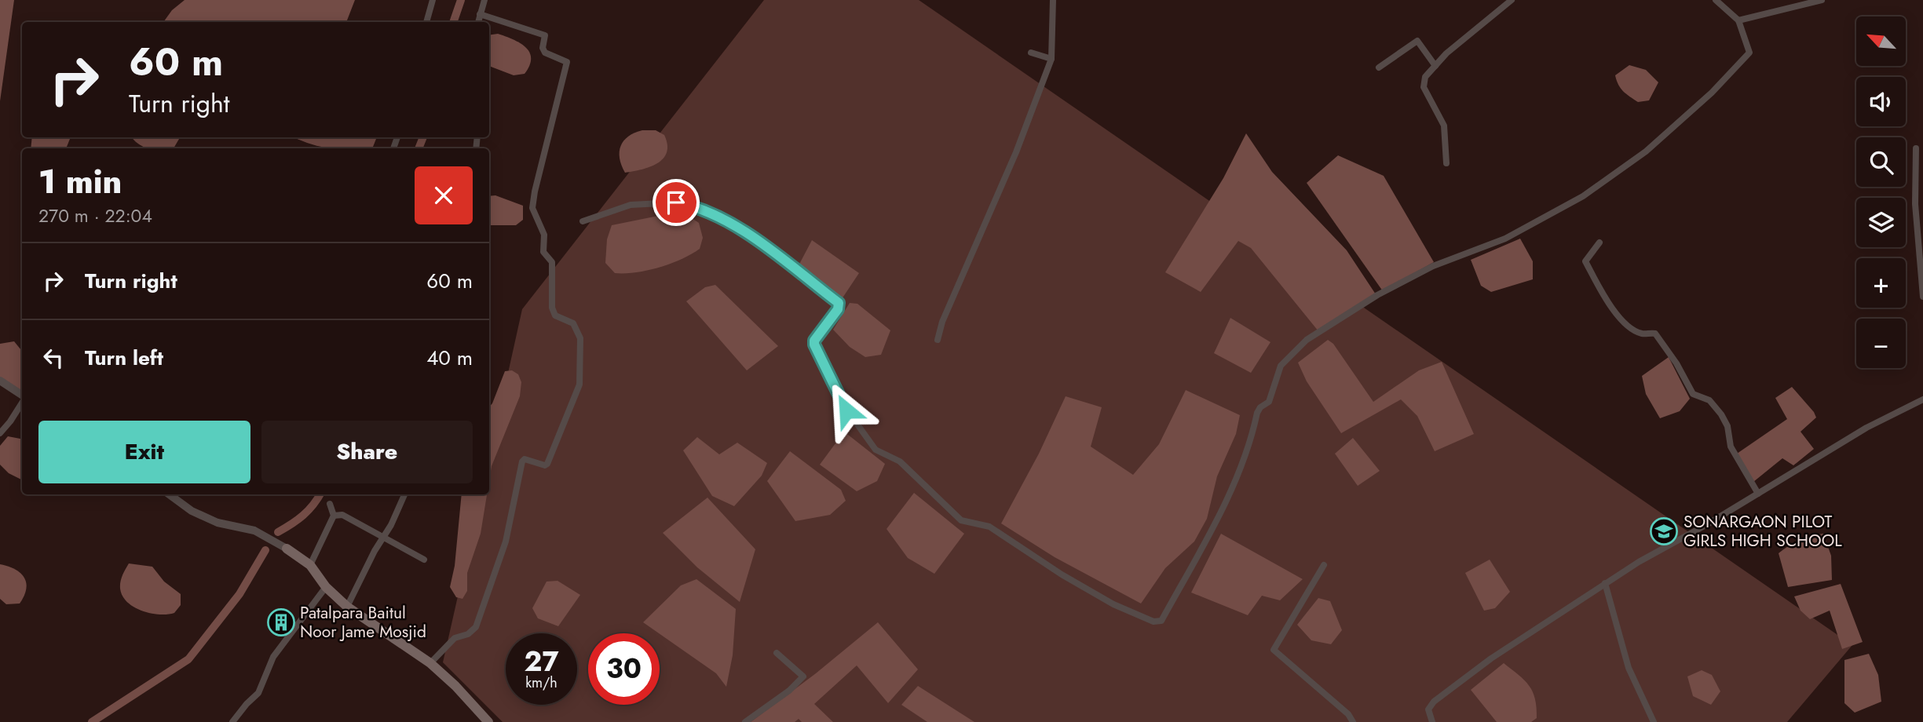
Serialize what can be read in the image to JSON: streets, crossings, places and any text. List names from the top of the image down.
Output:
{
  "places": {
    "school or university": ["SONARGAON PILOT GIRLS HIGH SCHOOL"],
    "building": ["Patalpara Baitul Noor Jame Mosjid"]
  },
  "north": "top left",
  "page": {
    "map_buttons": ["+", "−"],
    "turn": ["60 m", "Turn right"],
    "heading": ["1 min", "270 m · 22:04"],
    "list": [
      {
        "name": "Turn right",
        "value": "60 m"
      },
      {
        "name": "Turn left",
        "value": "40 m"
      }
    ],
    "buttons": ["Exit", "Share"],
    "speed": "27 km/h",
    "limit": "30"
  }
}
